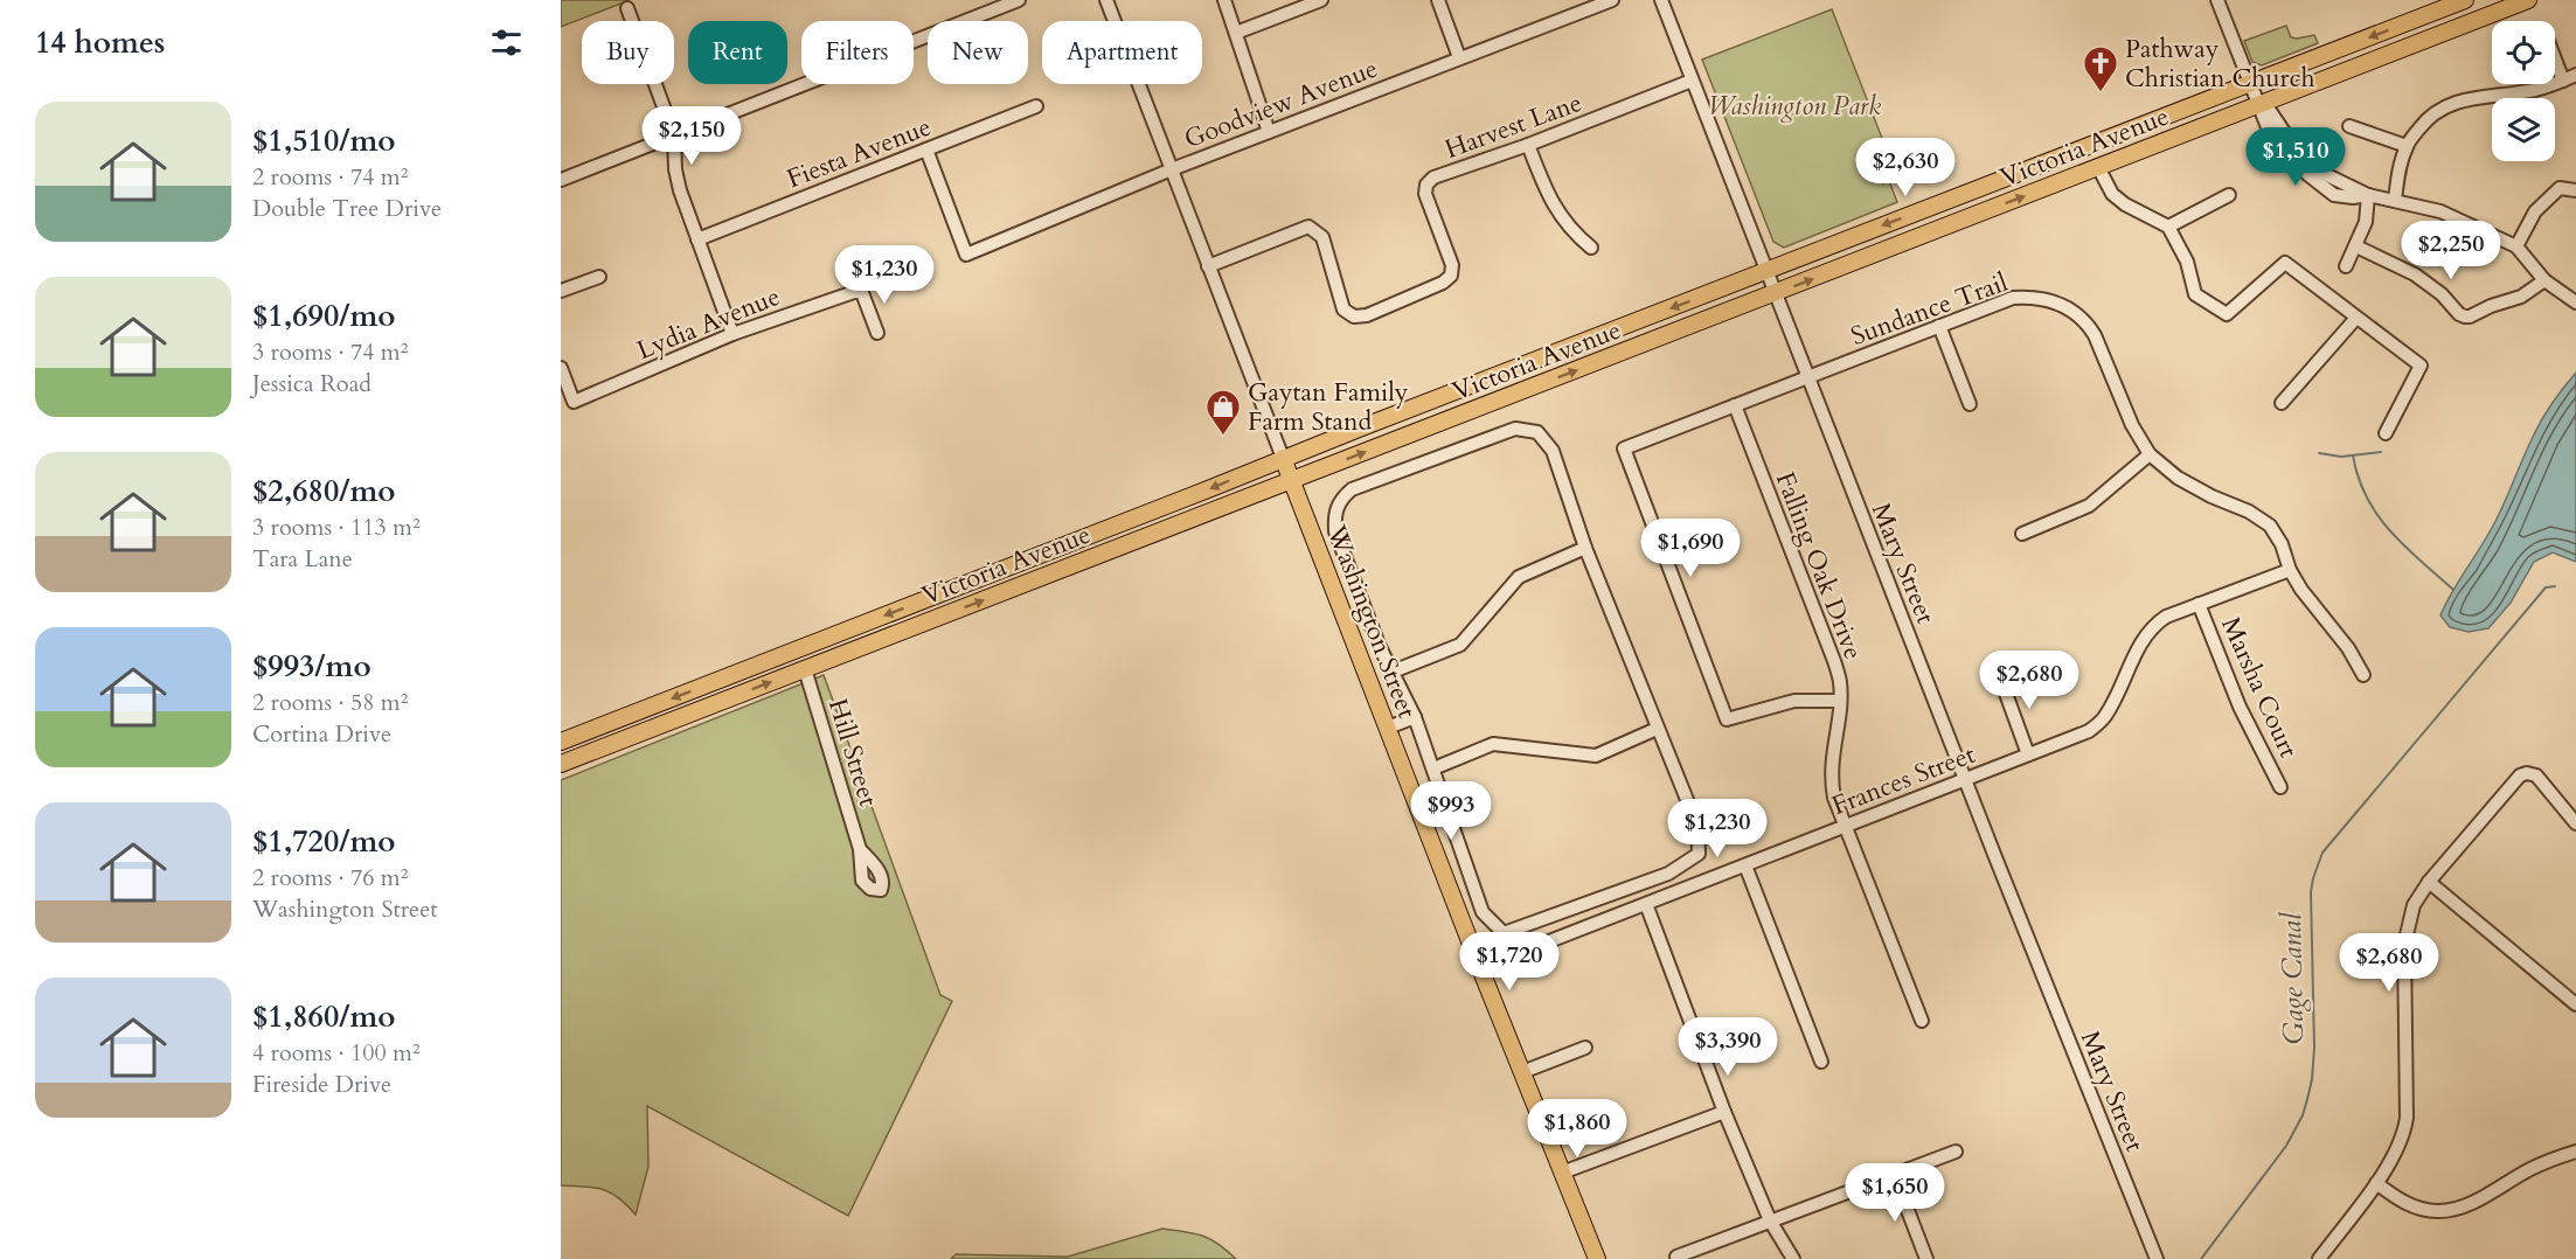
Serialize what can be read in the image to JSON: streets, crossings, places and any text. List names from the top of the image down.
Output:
{
  "streets": {
    "main road": ["Victoria Avenue", "Washington Street"],
    "street": [
      "Goodview Avenue",
      "Harvest Lane",
      "Fiesta Avenue",
      "Sundance Trail",
      "Lydia Avenue",
      "Mary Street",
      "Falling Oak Drive",
      "Marsha Court",
      "Hill Street",
      "Frances Street"
    ]
  },
  "crossings": [
    ["Goodview Avenue", "Fiesta Avenue"],
    ["Goodview Avenue", "Washington Street"],
    ["Harvest Lane", "Mary Street"],
    ["Harvest Lane", "Washington Street"],
    ["Victoria Avenue", "Mary Street"],
    ["Victoria Avenue", "Washington Street"],
    ["Victoria Avenue", "Hill Street"],
    ["Sundance Trail", "Mary Street"],
    ["Sundance Trail", "Falling Oak Drive"],
    ["Sundance Trail", "Frances Street"],
    ["Mary Street", "Frances Street"],
    ["Falling Oak Drive", "Frances Street"],
    ["Washington Street", "Frances Street"],
    ["Marsha Court", "Frances Street"]
  ],
  "water": ["Gage Canal"],
  "parks": ["Washington Park"],
  "places": {
    "church": ["Pathway Christian Church"],
    "shop": ["Gaytan Family Farm Stand"]
  },
  "page": {
    "heading": "14 homes",
    "chip": [
      "Buy",
      "Rent",
      "Filters",
      "New",
      "Apartment"
    ],
    "list": [
      {
        "name": "$1,510/mo",
        "note": "2 rooms · 74 m² · Double Tree Drive"
      },
      {
        "name": "$1,690/mo",
        "note": "3 rooms · 74 m² · Jessica Road"
      },
      {
        "name": "$2,680/mo",
        "note": "3 rooms · 113 m² · Tara Lane"
      },
      {
        "name": "$993/mo",
        "note": "2 rooms · 58 m² · Cortina Drive"
      },
      {
        "name": "$1,720/mo",
        "note": "2 rooms · 76 m² · Washington Street"
      },
      {
        "name": "$1,860/mo",
        "note": "4 rooms · 100 m² · Fireside Drive"
      }
    ],
    "price": [
      "$2,150",
      "$1,510",
      "$2,630",
      "$2,250",
      "$1,230",
      "$1,690",
      "$2,680",
      "$993",
      "$1,230",
      "$1,720",
      "$2,680",
      "$3,390",
      "$1,860",
      "$1,650"
    ]
  }
}
